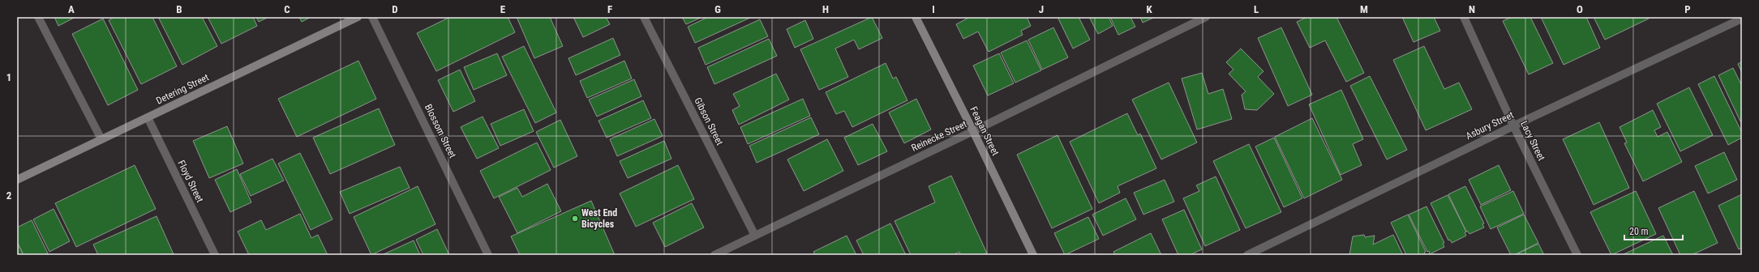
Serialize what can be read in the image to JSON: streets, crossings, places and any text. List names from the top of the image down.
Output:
{
  "streets": {
    "street": [
      "Detering Street",
      "Gibson Street",
      "Asbury Street",
      "Blossom Street",
      "Feagan Street",
      "Reinecke Street",
      "Lacy Street",
      "Floyd Street"
    ]
  },
  "crossings": [
    ["Detering Street", "Floyd Street"],
    ["Gibson Street", "Reinecke Street"],
    ["Asbury Street", "Lacy Street"],
    ["Feagan Street", "Reinecke Street"]
  ],
  "places": ["West End Bicycles"],
  "scale_bar": "20 m",
  "grid": {
    "columns": [
      "A",
      "B",
      "C",
      "D",
      "E",
      "F",
      "G",
      "H",
      "I",
      "J",
      "K",
      "L",
      "M",
      "N",
      "O",
      "P"
    ],
    "rows": ["1", "2"]
  }
}
